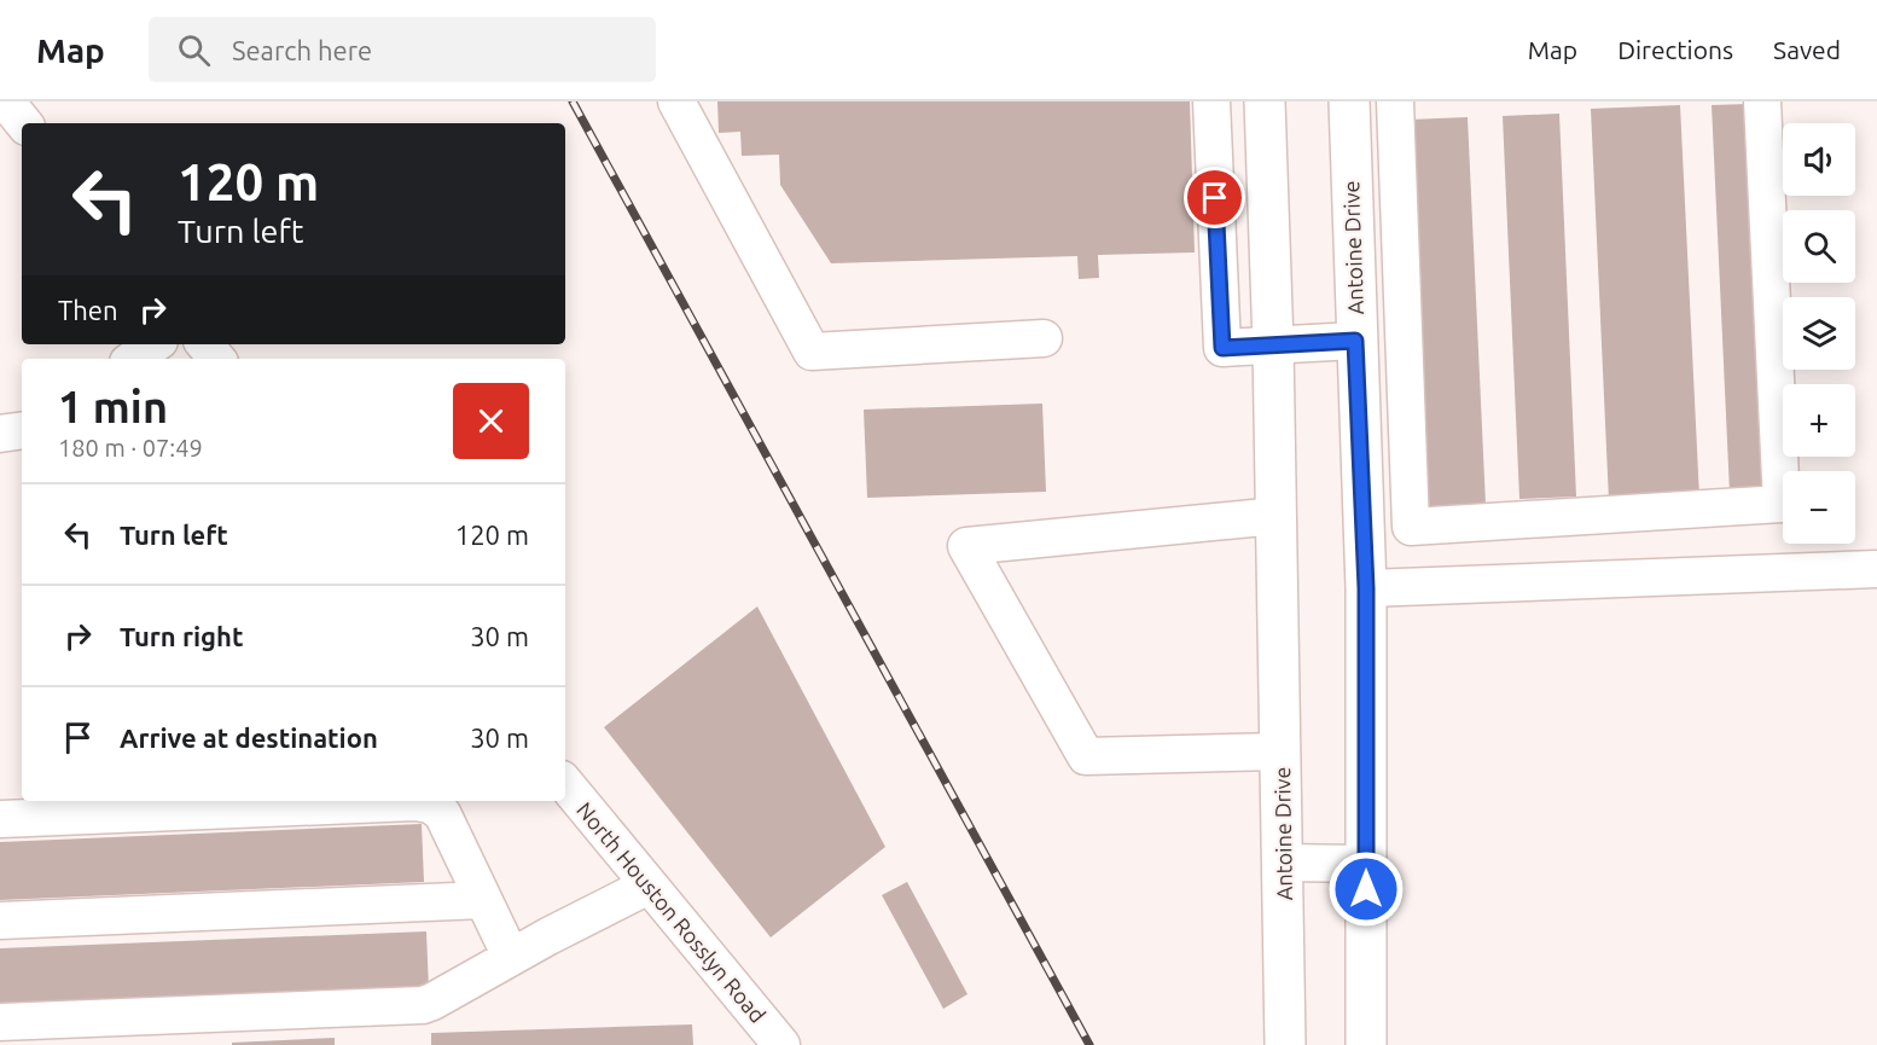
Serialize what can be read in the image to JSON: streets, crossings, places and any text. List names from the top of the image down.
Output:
{
  "streets": {
    "main road": ["Antoine Drive"],
    "street": ["North Houston Rosslyn Road"]
  },
  "page": {
    "header": "Map",
    "search": "Search here",
    "nav": ["Map", "Directions", "Saved"],
    "map_buttons": ["+", "−"],
    "turn": ["120 m", "Turn left"],
    "then": "Then",
    "heading": ["1 min", "180 m · 07:49"],
    "list": [
      {
        "name": "Turn left",
        "value": "120 m"
      },
      {
        "name": "Turn right",
        "value": "30 m"
      },
      {
        "name": "Arrive at destination",
        "value": "30 m"
      }
    ]
  }
}
